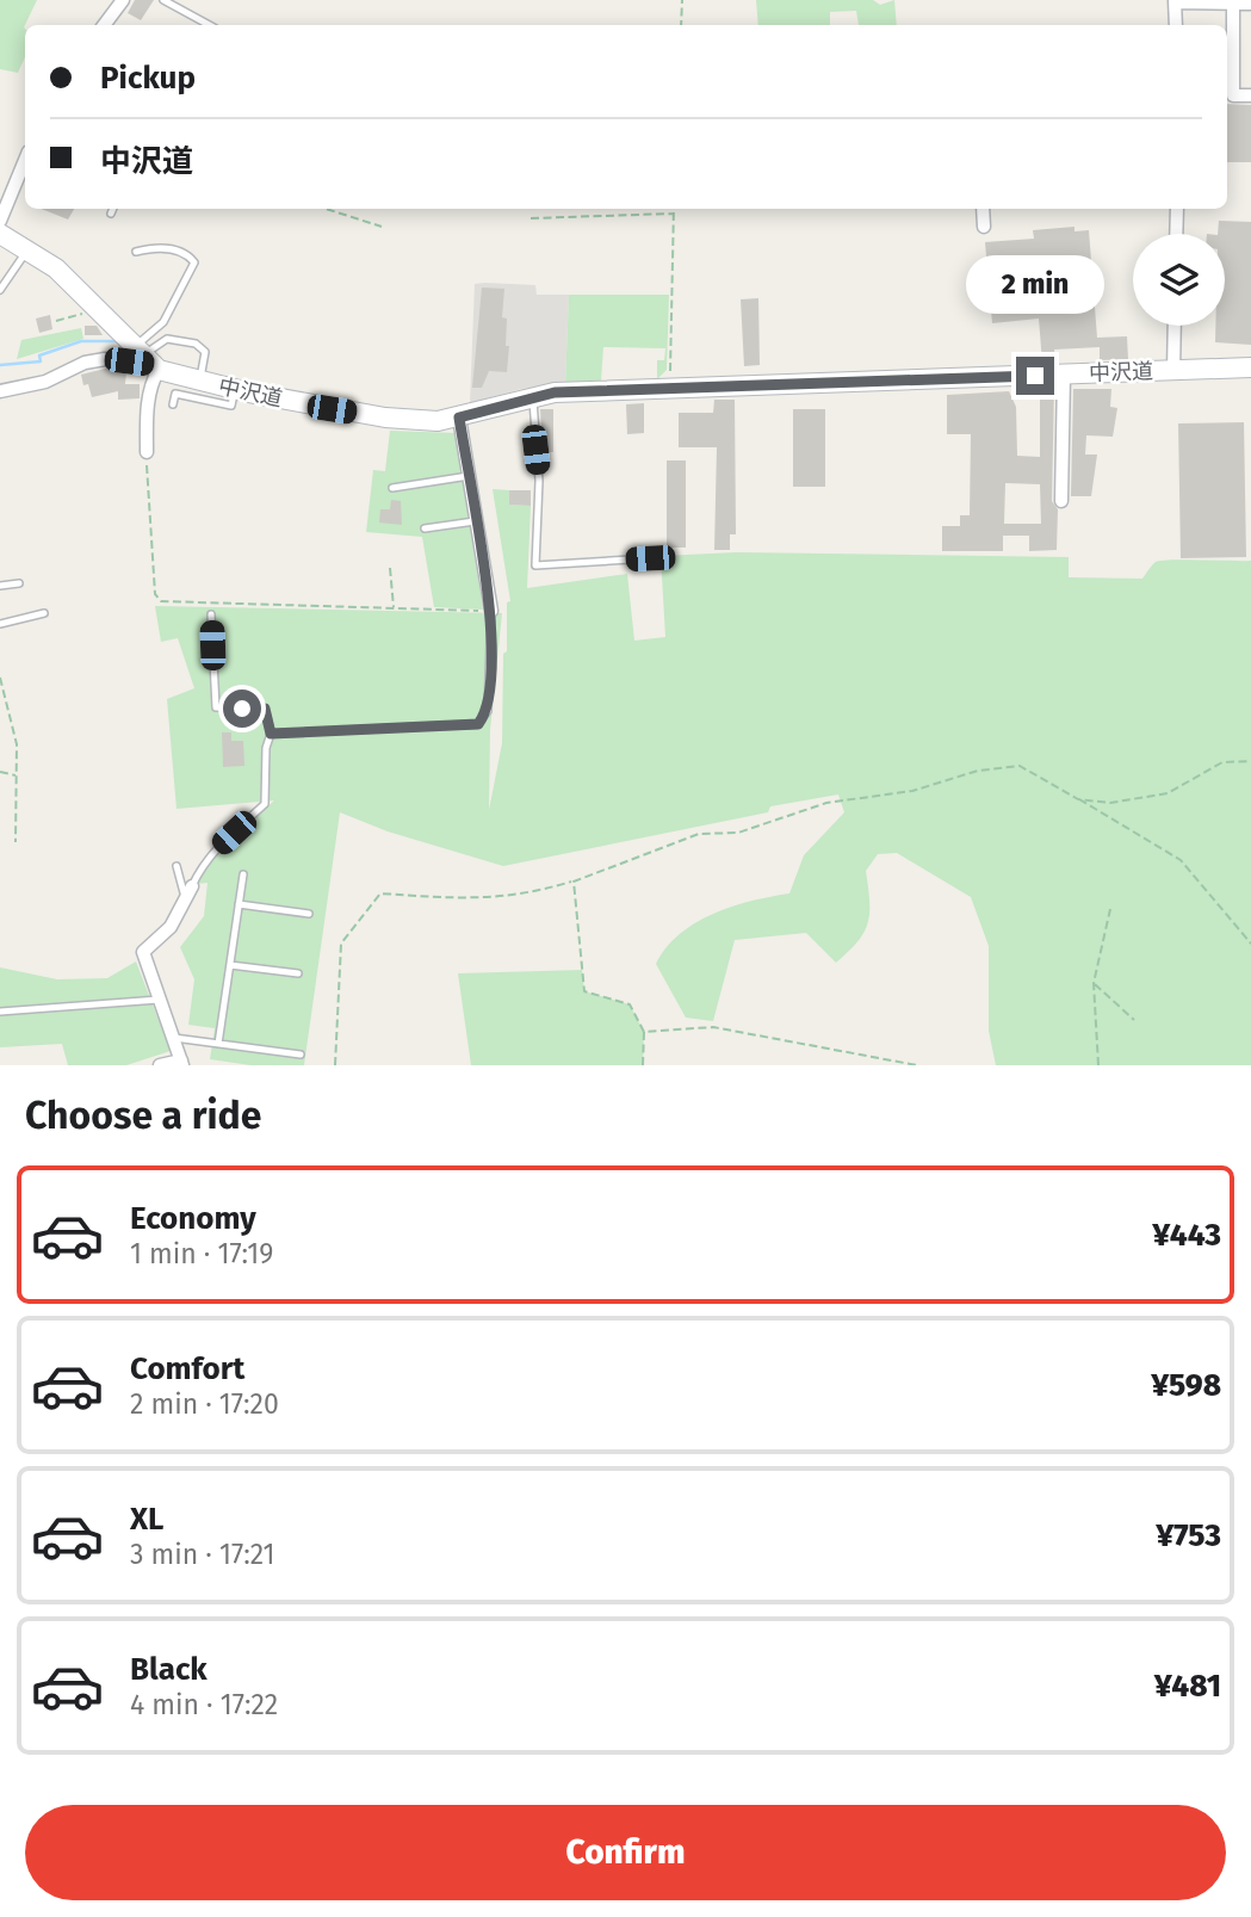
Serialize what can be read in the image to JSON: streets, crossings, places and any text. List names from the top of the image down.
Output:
{
  "streets": {
    "street": ["中沢道"]
  },
  "page": {
    "banner": ["Pickup", "中沢道"],
    "bubble": "2 min",
    "heading": "Choose a ride",
    "list": [
      {
        "name": "Economy",
        "note": "1 min · 17:19",
        "value": "¥443"
      },
      {
        "name": "Comfort",
        "note": "2 min · 17:20",
        "value": "¥598"
      },
      {
        "name": "XL",
        "note": "3 min · 17:21",
        "value": "¥753"
      },
      {
        "name": "Black",
        "note": "4 min · 17:22",
        "value": "¥481"
      }
    ],
    "buttons": "Confirm"
  }
}
